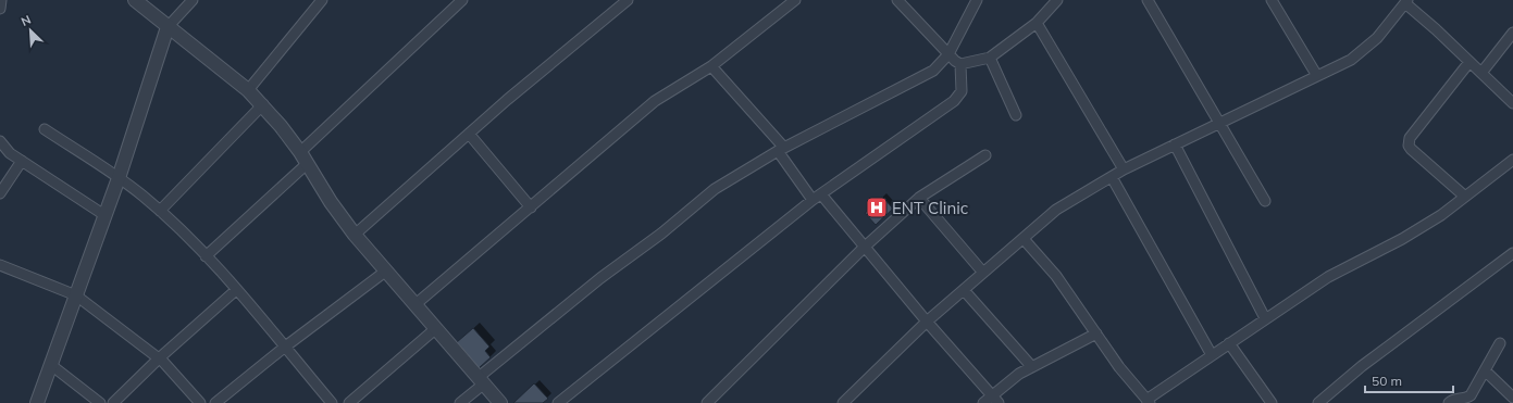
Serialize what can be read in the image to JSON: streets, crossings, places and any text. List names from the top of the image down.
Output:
{
  "places": {
    "hospital": ["ENT Clinic"]
  },
  "scale_bar": "50 m",
  "north": "top left"
}
